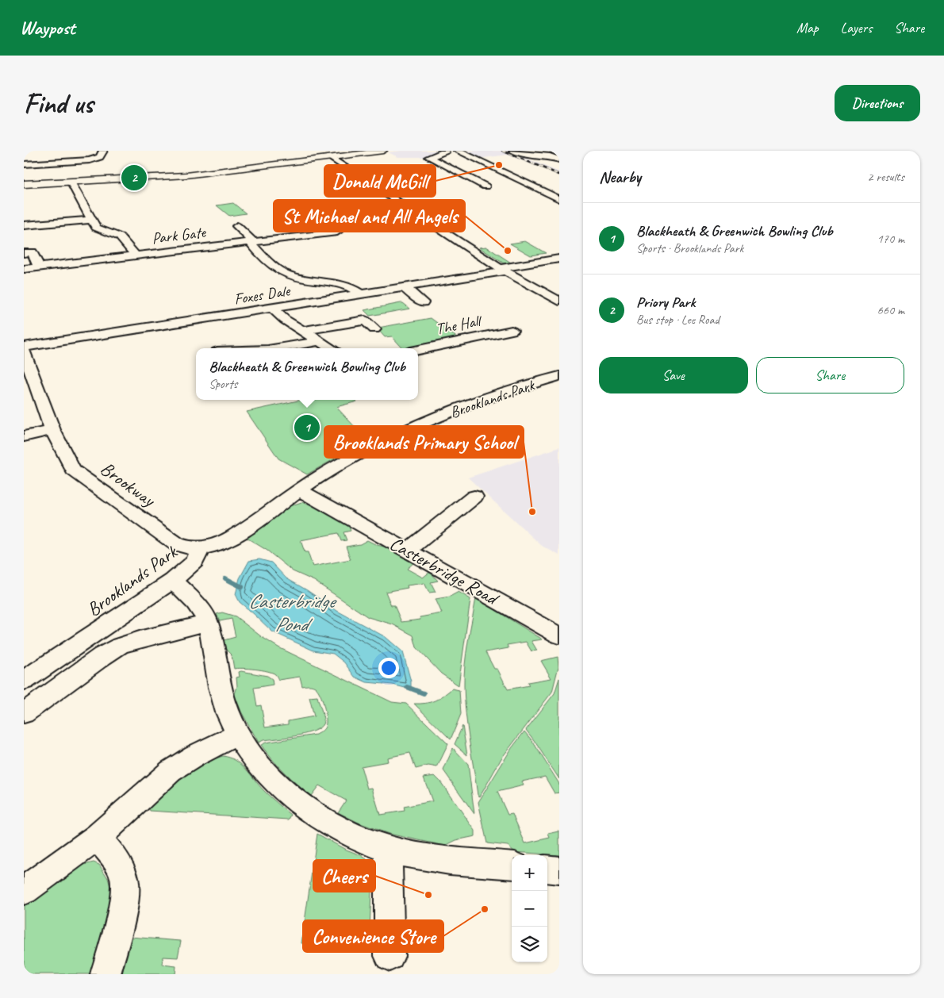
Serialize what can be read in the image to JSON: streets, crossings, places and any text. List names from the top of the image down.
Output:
{
  "streets": {
    "street": [
      "Park Gate",
      "Foxes Dale",
      "The Hall",
      "Brooklands Park",
      "Brookway",
      "Casterbridge Road"
    ]
  },
  "crossings": [
    ["Brooklands Park", "Brookway"],
    ["Brooklands Park", "Casterbridge Road"]
  ],
  "water": ["Casterbridge Pond"],
  "places": [
    "Donald McGill",
    "St Michael and All Angels",
    "Brooklands Primary School",
    "Cheers",
    "Convenience Store"
  ],
  "page": {
    "header": "Waypost",
    "nav": ["Map", "Layers", "Share"],
    "buttons": [
      "Directions",
      ["Save", "Share"]
    ],
    "title": "Find us",
    "heading": ["Nearby", "2 results"],
    "pins": ["2", "1"],
    "list": [
      {
        "mark": "1",
        "name": "Blackheath & Greenwich Bowling Club",
        "note": "Sports · Brooklands Park",
        "value": "170 m"
      },
      {
        "mark": "2",
        "name": "Priory Park",
        "note": "Bus stop · Lee Road",
        "value": "660 m"
      }
    ],
    "popup": ["Blackheath & Greenwich Bowling Club", "Sports"],
    "map_buttons": ["+", "−"]
  }
}
